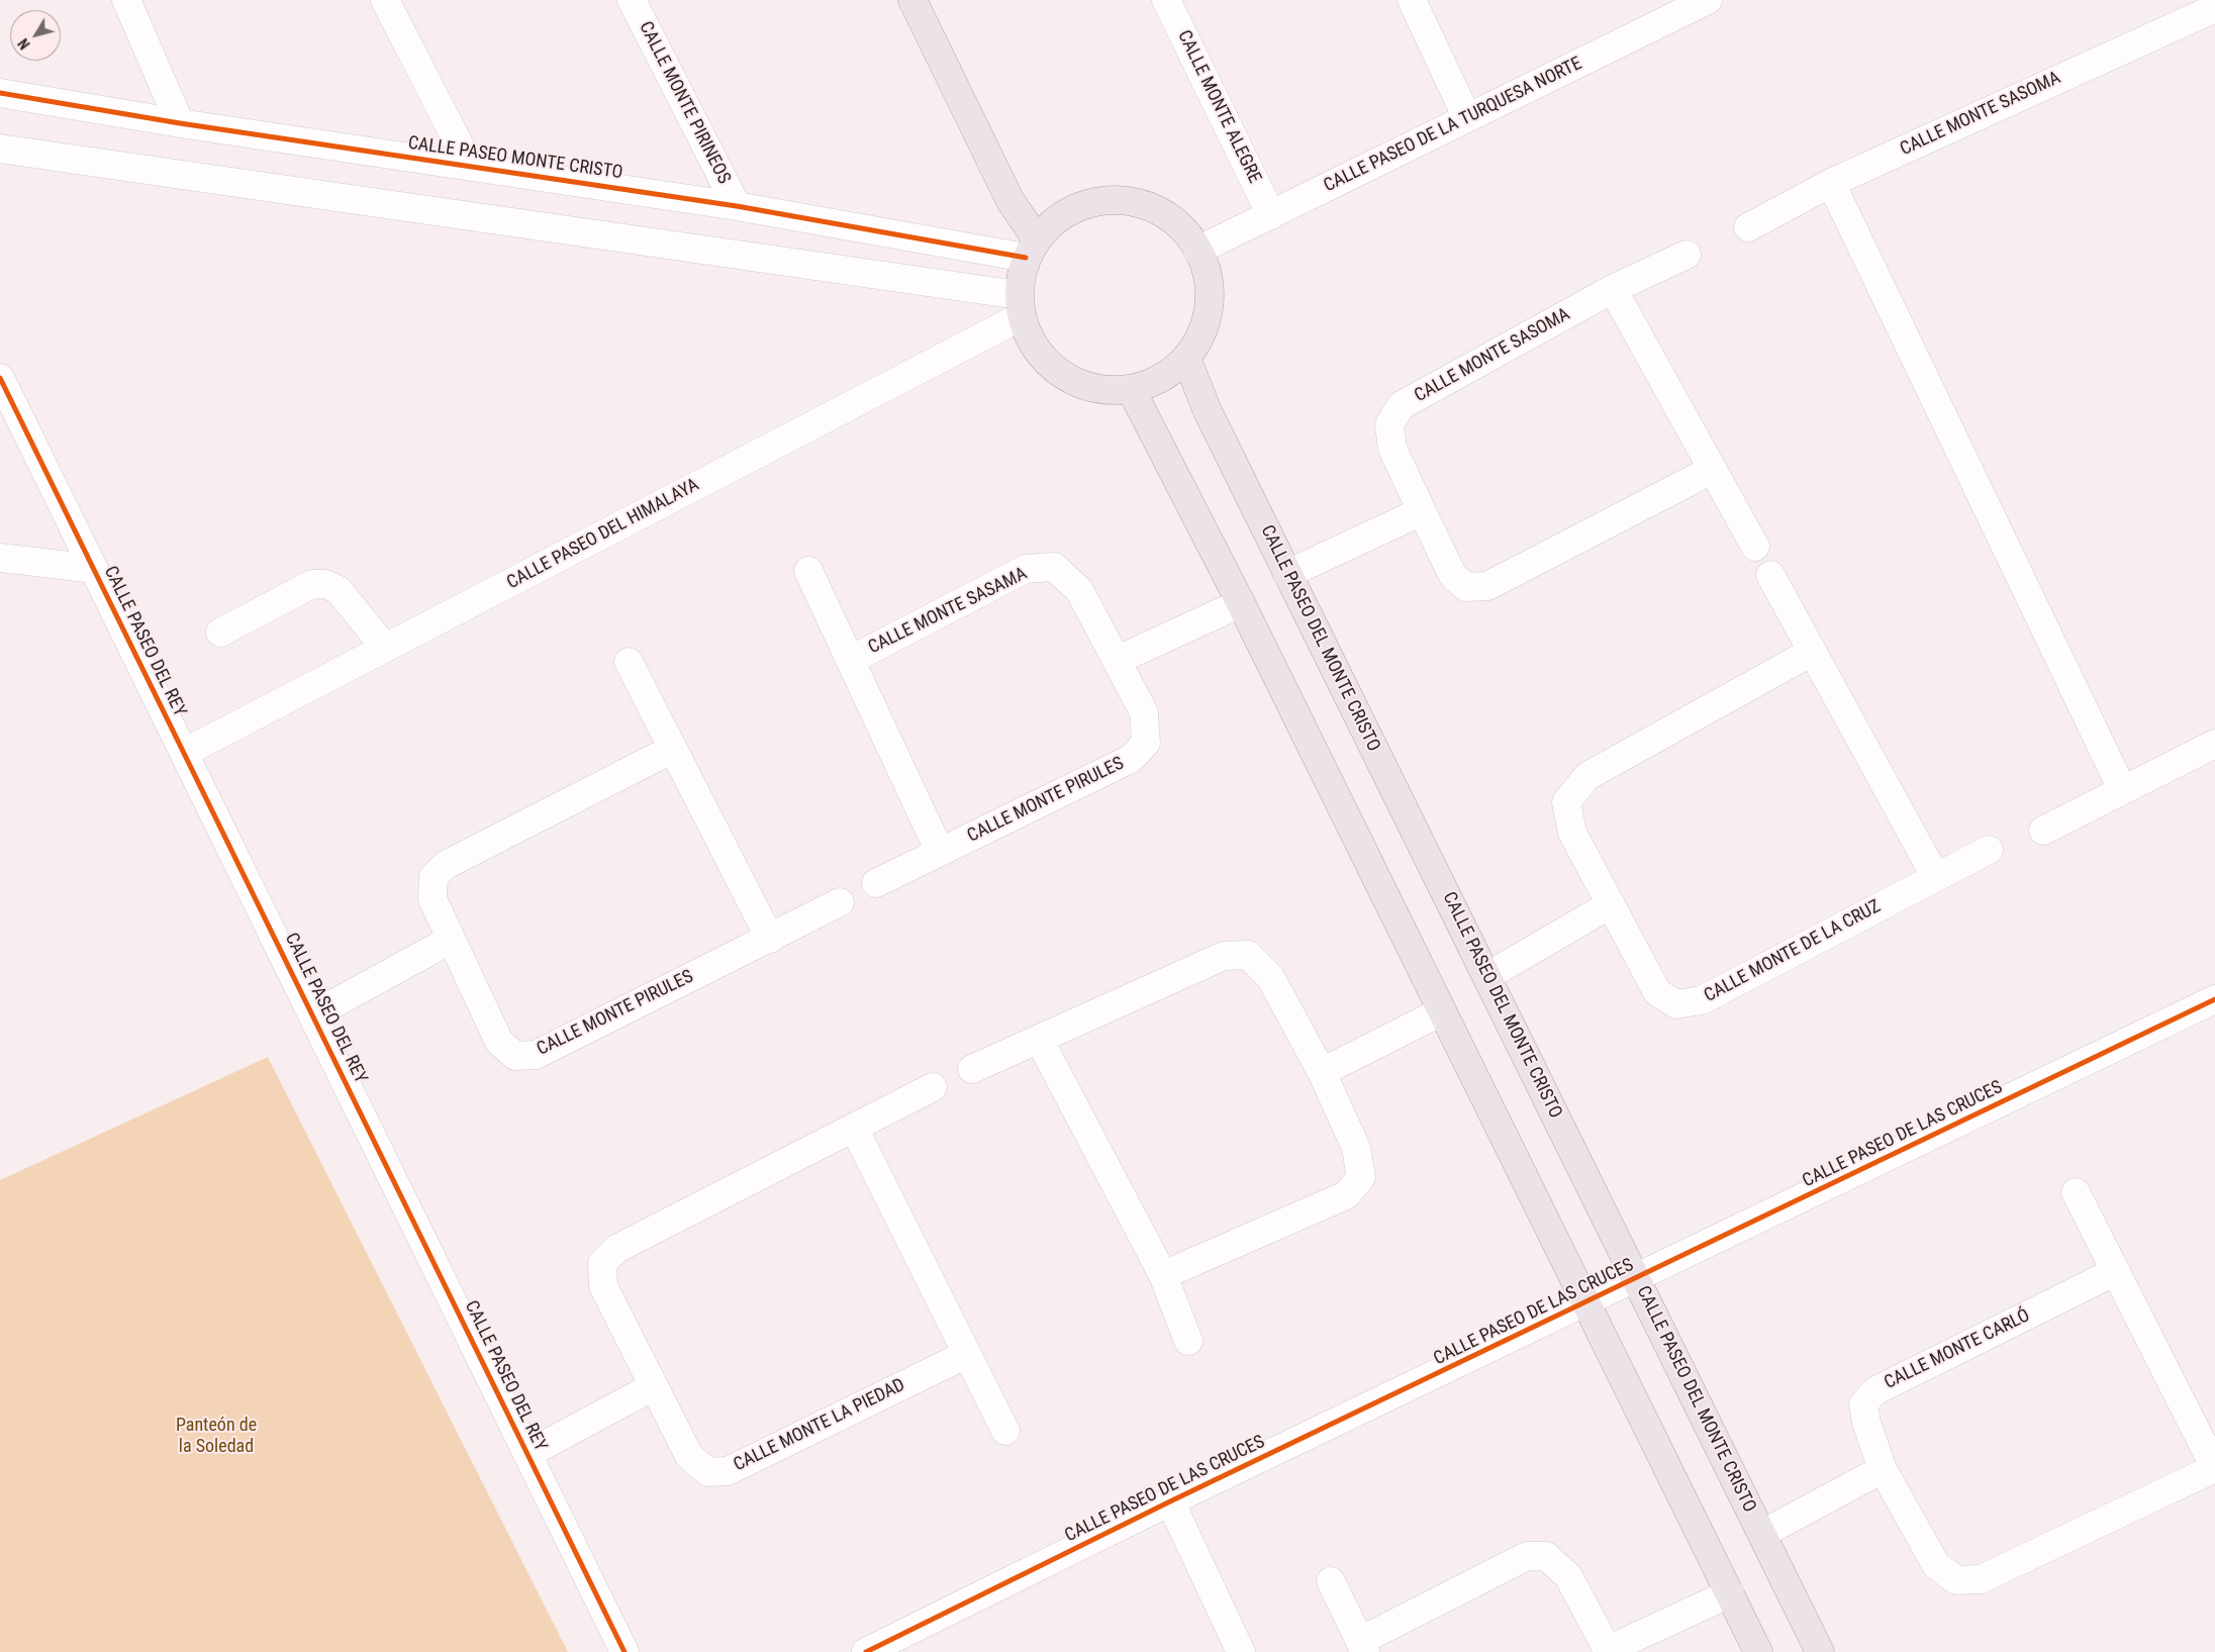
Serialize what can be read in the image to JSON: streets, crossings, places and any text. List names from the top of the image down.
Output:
{
  "streets": {
    "main road": ["CALLE PASEO DEL MONTE CRISTO"],
    "street": [
      "CALLE MONTE PIRINEOS",
      "CALLE MONTE ALEGRE",
      "CALLE MONTE SASOMA",
      "CALLE PASEO DE LA TURQUESA NORTE",
      "CALLE PASEO MONTE CRISTO",
      "CALLE PASEO DEL HIMALAYA",
      "CALLE MONTE SASAMA",
      "CALLE PASEO DEL REY",
      "CALLE MONTE PIRULES",
      "CALLE MONTE DE LA CRUZ",
      "CALLE PASEO DE LAS CRUCES",
      "CALLE MONTE CARLÓ",
      "CALLE MONTE LA PIEDAD"
    ]
  },
  "crossings": [
    ["CALLE MONTE PIRINEOS", "CALLE PASEO MONTE CRISTO"],
    ["CALLE MONTE ALEGRE", "CALLE PASEO DE LA TURQUESA NORTE"],
    ["CALLE PASEO DEL HIMALAYA", "CALLE PASEO DEL REY"],
    ["CALLE MONTE SASAMA", "CALLE MONTE PIRULES"],
    ["CALLE PASEO DEL MONTE CRISTO", "CALLE PASEO DE LAS CRUCES"]
  ],
  "parks": ["Panteón de la Soledad"],
  "north": "bottom left"
}
